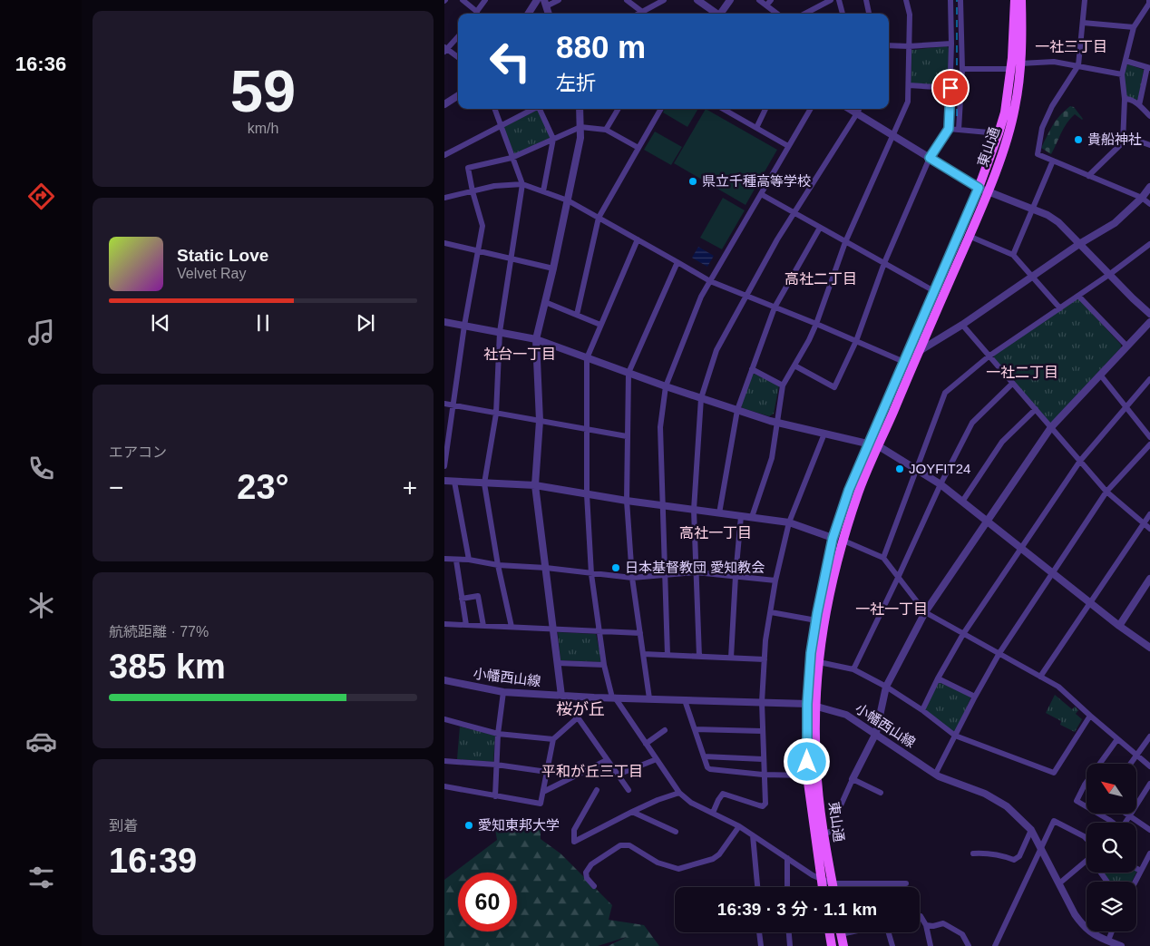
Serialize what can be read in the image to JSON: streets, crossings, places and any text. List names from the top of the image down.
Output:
{
  "streets": {
    "main road": ["東山通"],
    "street": ["小幡西山線"]
  },
  "crossings": [
    ["東山通", "小幡西山線"]
  ],
  "districts": [
    "一社三丁目",
    "高社二丁目",
    "社台一丁目",
    "一社二丁目",
    "高社一丁目",
    "一社一丁目",
    "桜が丘",
    "平和が丘三丁目"
  ],
  "places": [
    "貴船神社",
    "県立千種高等学校",
    "JOYFIT24",
    "日本基督教団 愛知教会",
    "愛知東邦大学"
  ],
  "north": "top left",
  "page": {
    "tabs": "16:36",
    "tile": [
      ["59", "km/h"],
      "エアコン",
      ["航続距離 · 77%", "385 km"],
      ["到着", "16:39"]
    ],
    "turn": ["880 m", "左折"],
    "song": ["Static Love", "Velvet Ray"],
    "heat": ["−", "23°", "+"],
    "limit": "60",
    "trip": "16:39 · 3 分 · 1.1 km"
  }
}
